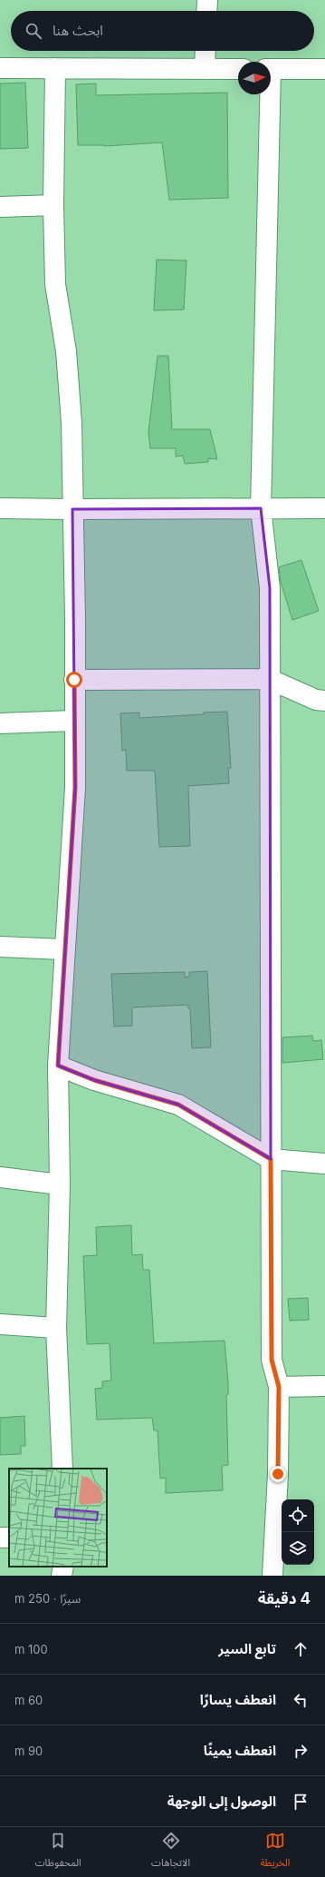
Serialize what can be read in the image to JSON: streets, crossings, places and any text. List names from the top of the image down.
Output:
{
  "north": "right",
  "page": {
    "search": "ابحث هنا",
    "heading": ["4 دقيقة", "سيرًا · 250 m"],
    "list": [
      ["تابع السير", "100 m"],
      ["انعطف يسارًا", "60 m"],
      ["انعطف يمينًا", "90 m"],
      "الوصول إلى الوجهة"
    ],
    "nav": ["الخريطة", "الاتجاهات", "المحفوظات"]
  }
}
